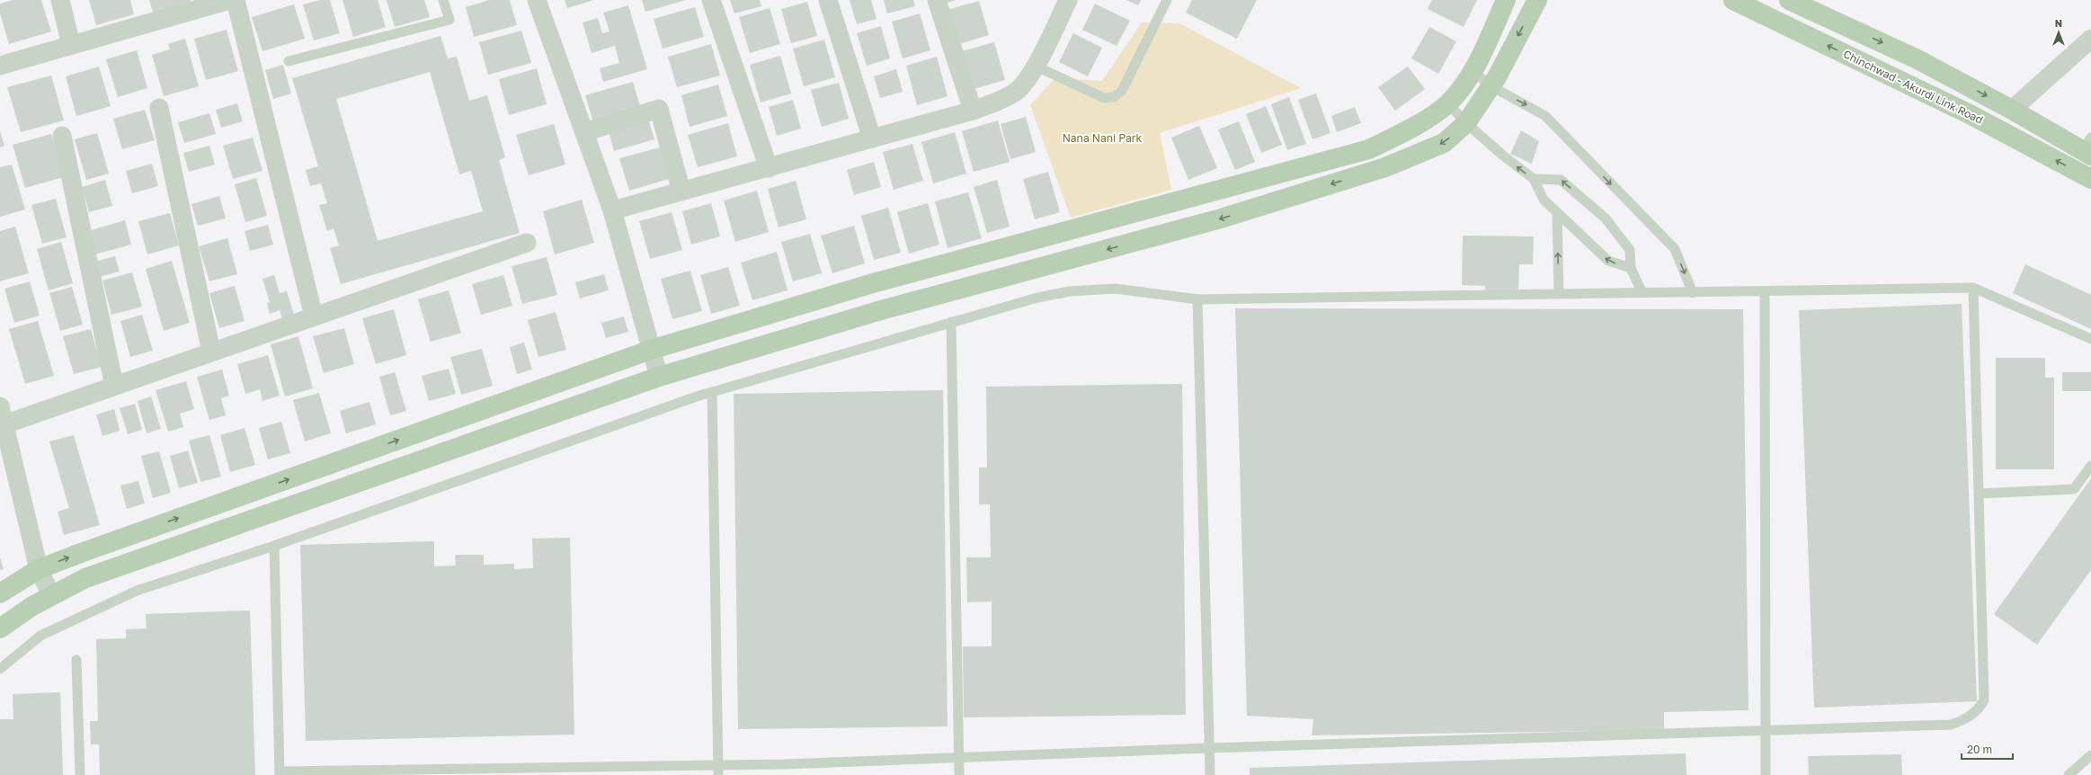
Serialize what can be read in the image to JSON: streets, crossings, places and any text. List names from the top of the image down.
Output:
{
  "streets": {
    "main road": ["Chinchwad - Akurdi Link Road"]
  },
  "parks": ["Nana Nani Park"],
  "scale_bar": "20 m",
  "north": "top"
}
